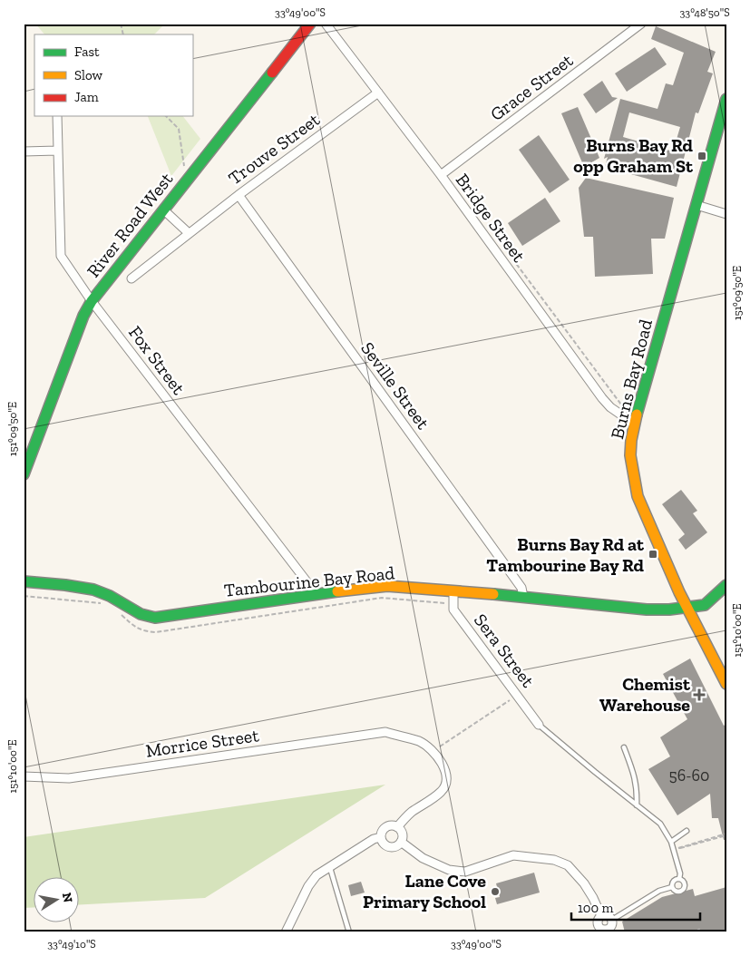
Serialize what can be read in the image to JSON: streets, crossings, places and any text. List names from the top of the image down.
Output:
{
  "streets": {
    "street": [
      "Grace Street",
      "Trouve Street",
      "Bridge Street",
      "River Road West",
      "Fox Street",
      "Burns Bay Road",
      "Seville Street",
      "Tambourine Bay Road",
      "Sera Street",
      "Morrice Street"
    ]
  },
  "crossings": [
    ["Grace Street", "Bridge Street"],
    ["Trouve Street", "Bridge Street"],
    ["Trouve Street", "Seville Street"],
    ["Bridge Street", "Burns Bay Road"],
    ["River Road West", "Fox Street"],
    ["Fox Street", "Tambourine Bay Road"],
    ["Burns Bay Road", "Tambourine Bay Road"],
    ["Seville Street", "Tambourine Bay Road"],
    ["Tambourine Bay Road", "Sera Street"]
  ],
  "places": {
    "transit": ["Burns Bay Rd opp Graham St", "Burns Bay Rd at Tambourine Bay Rd"],
    "health": ["Chemist Warehouse"],
    "other": ["Lane Cove Primary School"]
  },
  "house_numbers": ["56-60"],
  "legend": ["Fast", "Slow", "Jam"],
  "scale_bar": "100 m",
  "north": "right",
  "coordinates": [
    "33°49'00\"S",
    "33°48'50\"S",
    "151°09'50\"E",
    "151°10'00\"E",
    "33°49'10\"S"
  ]
}
